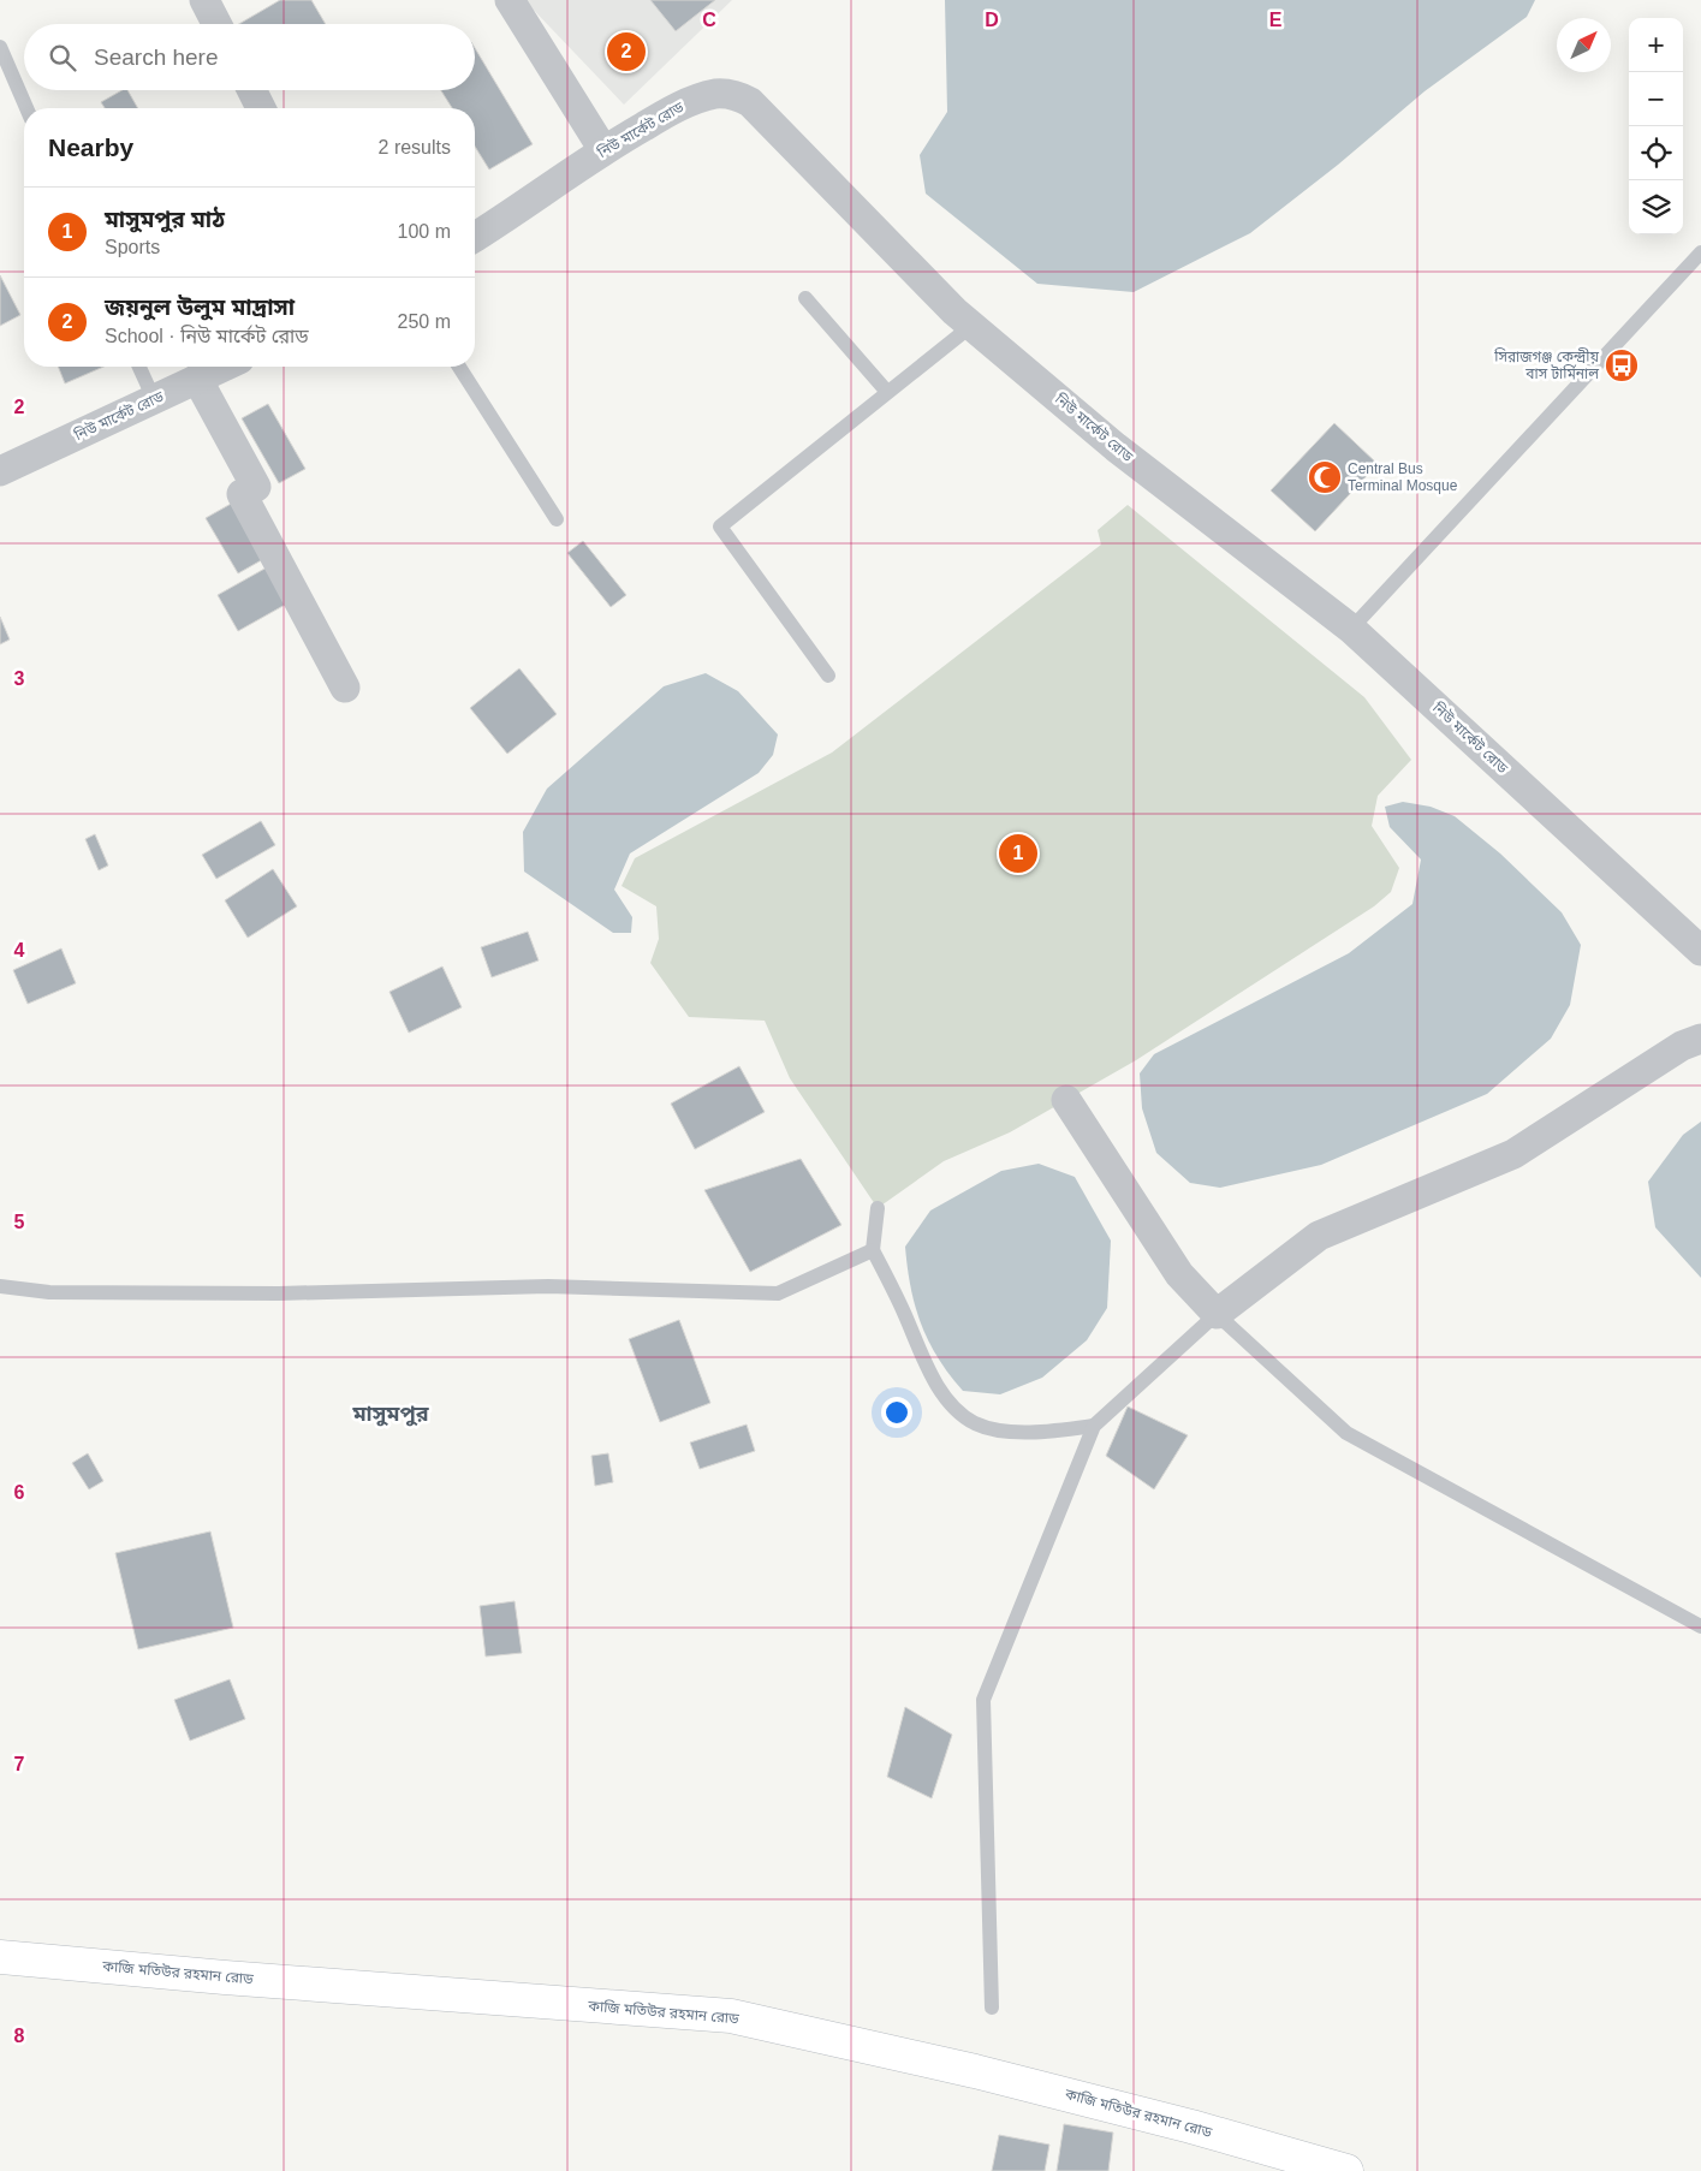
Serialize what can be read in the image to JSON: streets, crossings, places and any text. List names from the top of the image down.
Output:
{
  "streets": {
    "main road": ["কাজি মতিউর রহমান রোড"],
    "street": ["নিউ মার্কেট রোড"]
  },
  "districts": ["মাসুমপুর"],
  "places": {
    "bus stop": ["সিরাজগঞ্জ কেন্দ্রীয় বাস টার্মিনাল"],
    "mosque": ["Central Bus Terminal Mosque"]
  },
  "north": "top right",
  "page": {
    "map_buttons": ["+", "−"],
    "search": "Search here",
    "pins": ["2", "1"],
    "heading": ["Nearby", "2 results"],
    "list": [
      {
        "mark": "1",
        "name": "মাসুমপুর মাঠ",
        "note": "Sports",
        "value": "100 m"
      },
      {
        "mark": "2",
        "name": "জয়নুল উলুম মাদ্রাসা",
        "note": "School · নিউ মার্কেট রোড",
        "value": "250 m"
      }
    ]
  },
  "grid": {
    "columns": ["C", "D", "E"],
    "rows": [
      "2",
      "3",
      "4",
      "5",
      "6",
      "7",
      "8"
    ]
  }
}
